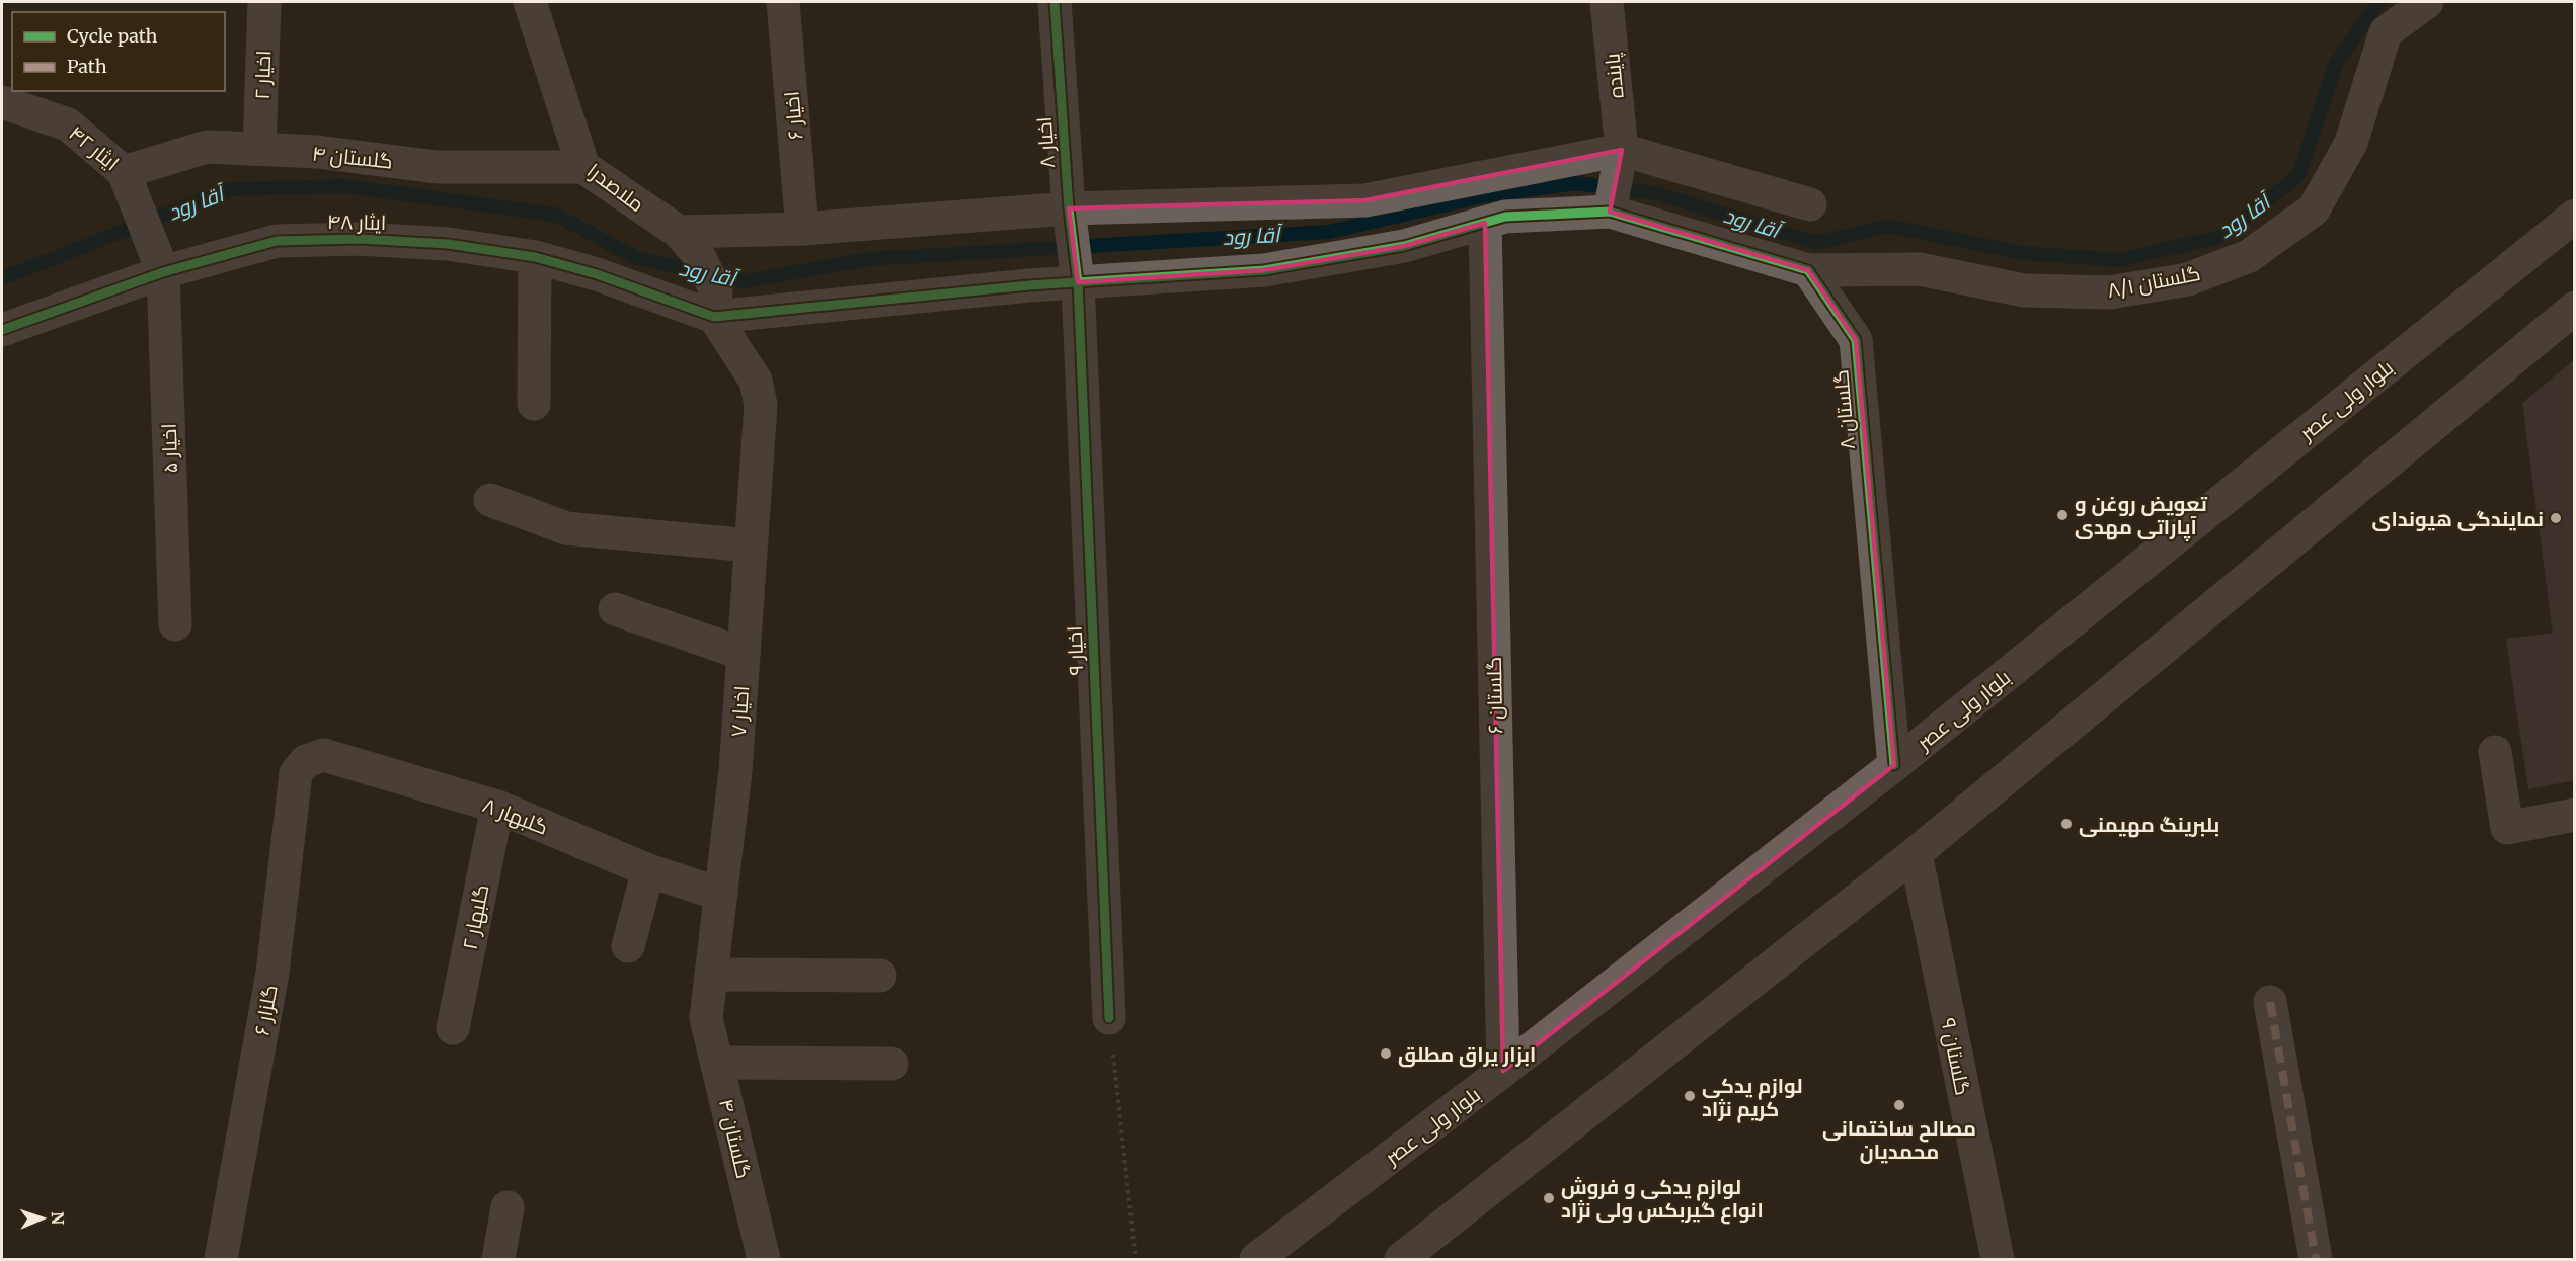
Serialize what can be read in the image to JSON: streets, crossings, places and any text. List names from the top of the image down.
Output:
{
  "streets": {
    "main road": ["بلوار ولی عصر"],
    "street": [
      "اخیار ۲",
      "پاینده",
      "اخیار ۶",
      "اخیار ۸",
      "ایثار ۴۲",
      "گلستان ۴",
      "ملاصدرا",
      "ایثار ۴۸",
      "گلستان ۸/۱",
      "گلستان ۸",
      "اخیار ۵",
      "اخیار ۹",
      "گلستان ۶",
      "اخیار ۷",
      "گلبهار ۸",
      "گلبهار ۲",
      "گلزار ۶",
      "گلستان ۹"
    ]
  },
  "crossings": [
    ["اخیار ۲", "گلستان ۴"],
    ["اخیار ۸", "اخیار ۹"],
    ["ایثار ۴۲", "گلستان ۴"],
    ["ایثار ۴۲", "اخیار ۵"],
    ["گلستان ۴", "ملاصدرا"],
    ["گلستان ۴", "اخیار ۵"],
    ["گلستان ۴", "اخیار ۷"],
    ["ملاصدرا", "ایثار ۴۸"],
    ["ملاصدرا", "اخیار ۷"],
    ["ایثار ۴۸", "اخیار ۵"],
    ["ایثار ۴۸", "اخیار ۷"],
    ["گلستان ۸/۱", "گلستان ۸"],
    ["بلوار ولی عصر", "گلستان ۸"],
    ["بلوار ولی عصر", "گلستان ۶"],
    ["اخیار ۷", "گلبهار ۸"],
    ["گلبهار ۸", "گلبهار ۲"],
    ["گلبهار ۸", "گلزار ۶"]
  ],
  "water": ["آقا رود"],
  "places": [
    "تعویض روغن و آپاراتی مهدی",
    "نمایندگی هیوندای",
    "بلبرینگ مهیمنی",
    "ابزار یراق مطلق",
    "لوازم یدکی کریم نژاد",
    "مصالح ساختمانی محمدیان",
    "لوازم یدکی و فروش انواع گیربکس ولی نژاد"
  ],
  "legend": ["Cycle path", "Path"],
  "north": "right"
}
